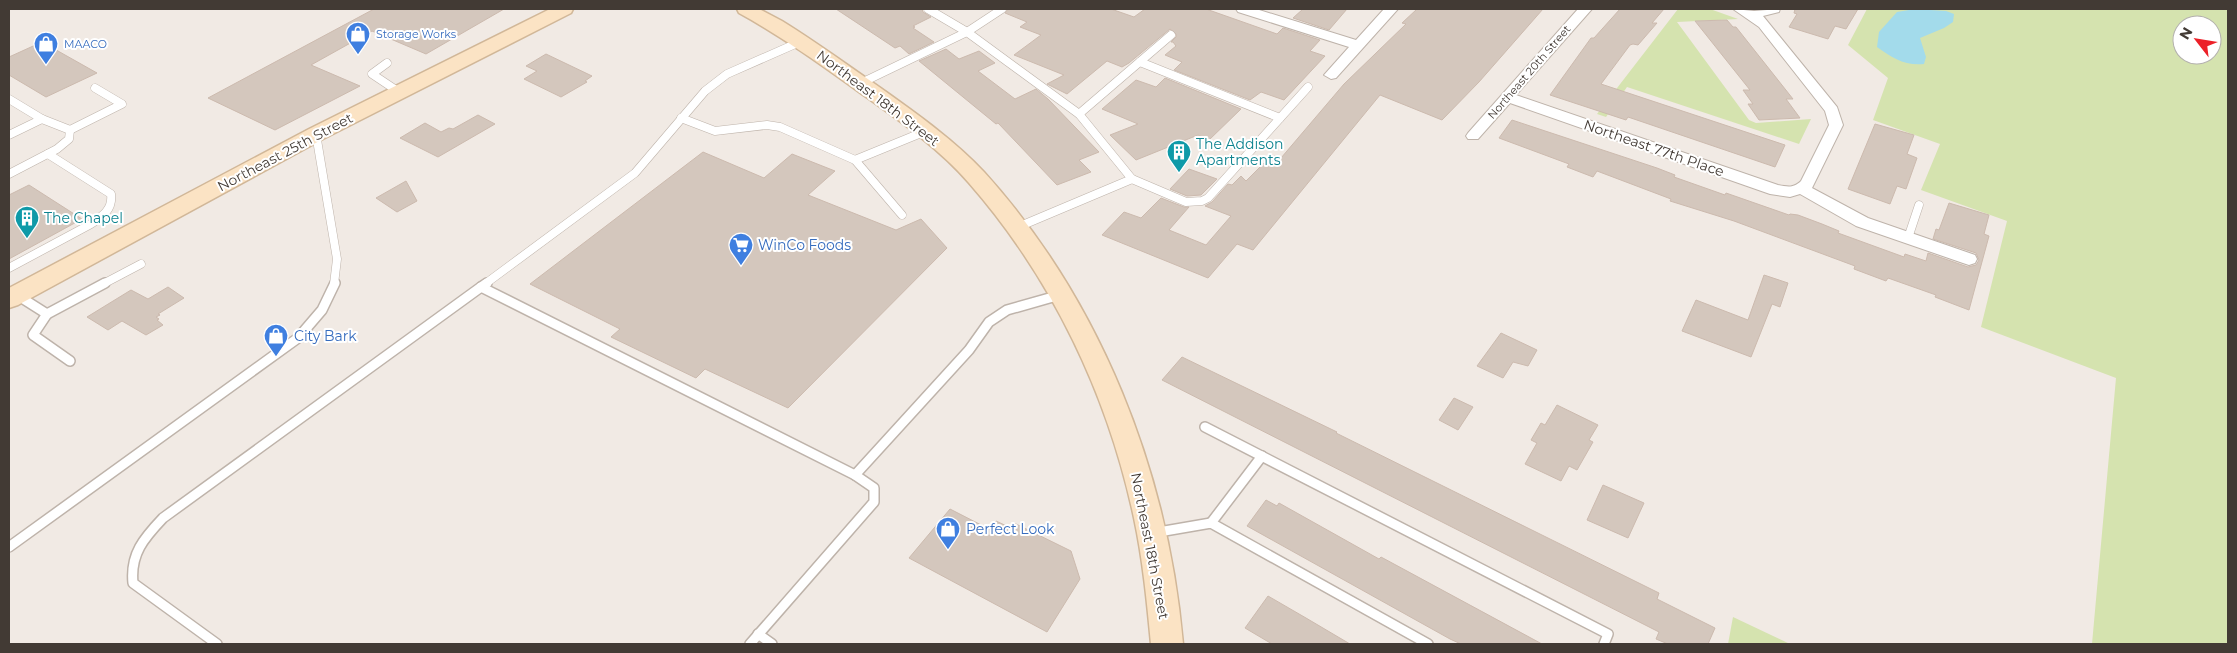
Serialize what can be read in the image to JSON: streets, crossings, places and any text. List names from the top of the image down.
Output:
{
  "streets": {
    "street": [
      "Northeast 20th Street",
      "Northeast 18th Street",
      "Northeast 77th Place",
      "Northeast 25th Street"
    ]
  },
  "crossings": [
    ["Northeast 20th Street", "Northeast 77th Place"]
  ],
  "places": {
    "shop": [
      "Storage Works",
      "MAACO",
      "City Bark",
      "Perfect Look"
    ],
    "building": ["The Addison Apartments", "The Chapel"],
    "supermarket": ["WinCo Foods"]
  },
  "north": "top left"
}
